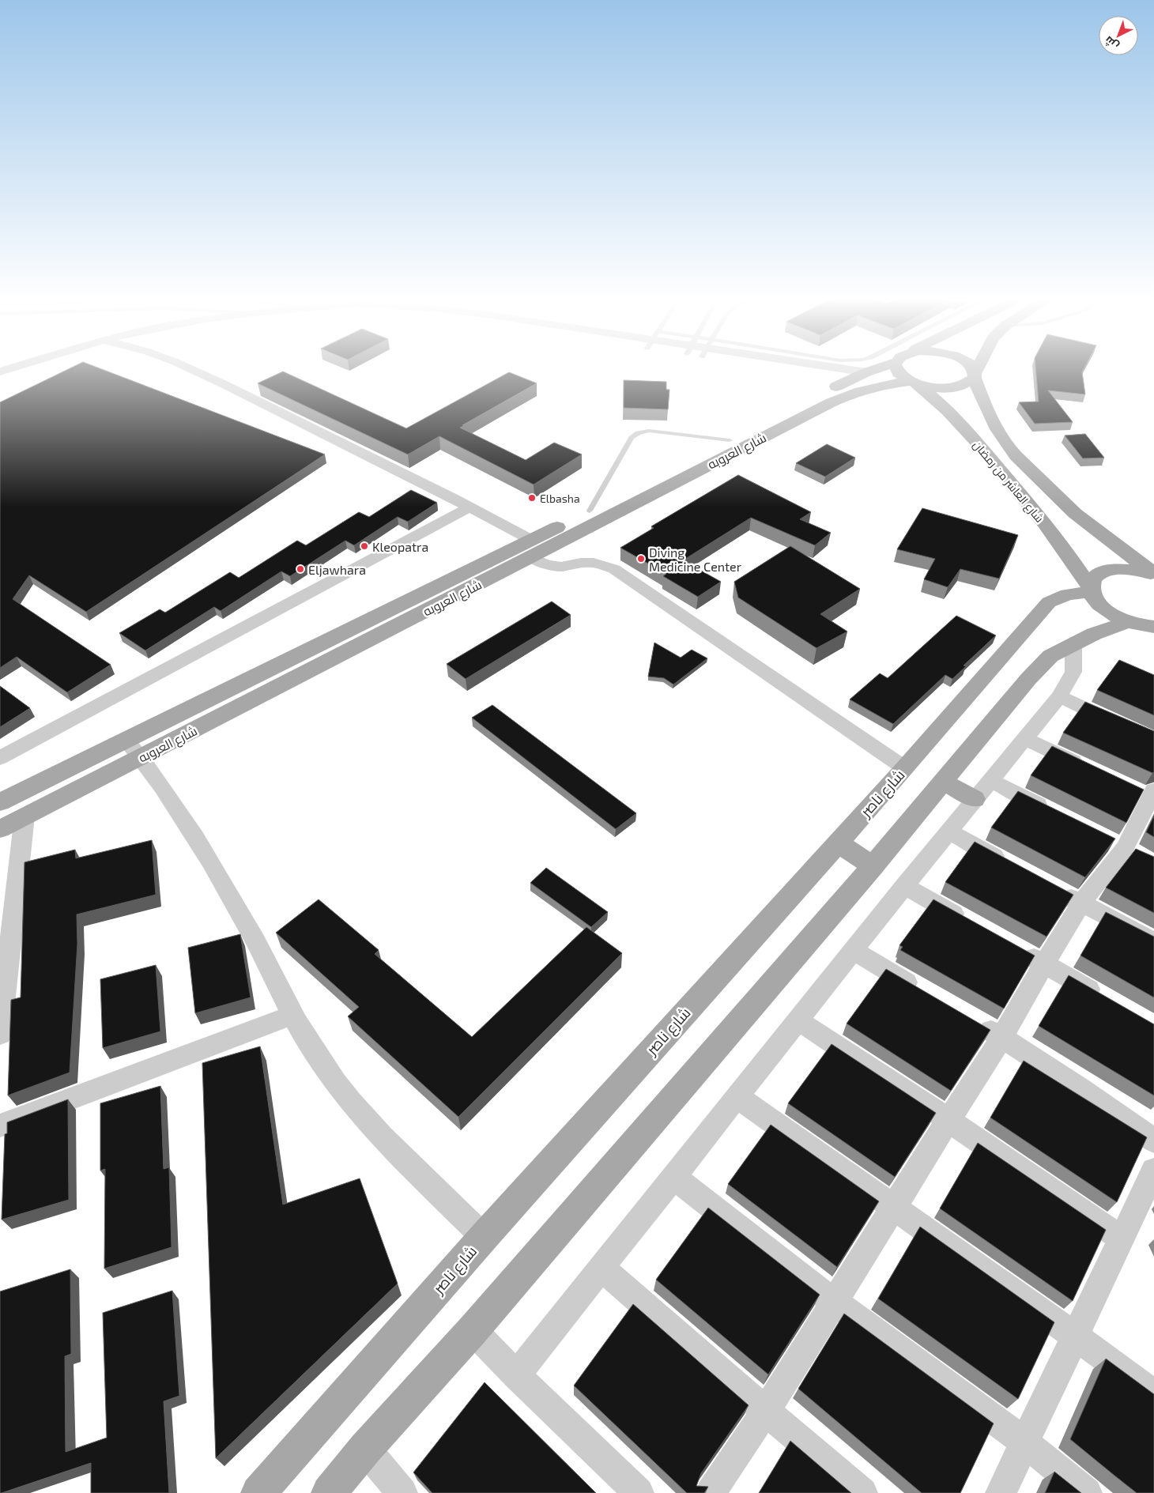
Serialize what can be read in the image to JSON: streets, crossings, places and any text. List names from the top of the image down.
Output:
{
  "streets": {
    "main road": ["شارع العروبه", "شارع العاشر من رمضان", "شارع ناصر"]
  },
  "crossings": [
    ["شارع العروبه", "شارع العاشر من رمضان"],
    ["شارع العاشر من رمضان", "شارع ناصر"]
  ],
  "places": [
    "Elbasha",
    "Kleopatra",
    "Diving Medicine Center",
    "Eljawhara"
  ],
  "north": "bottom left"
}
